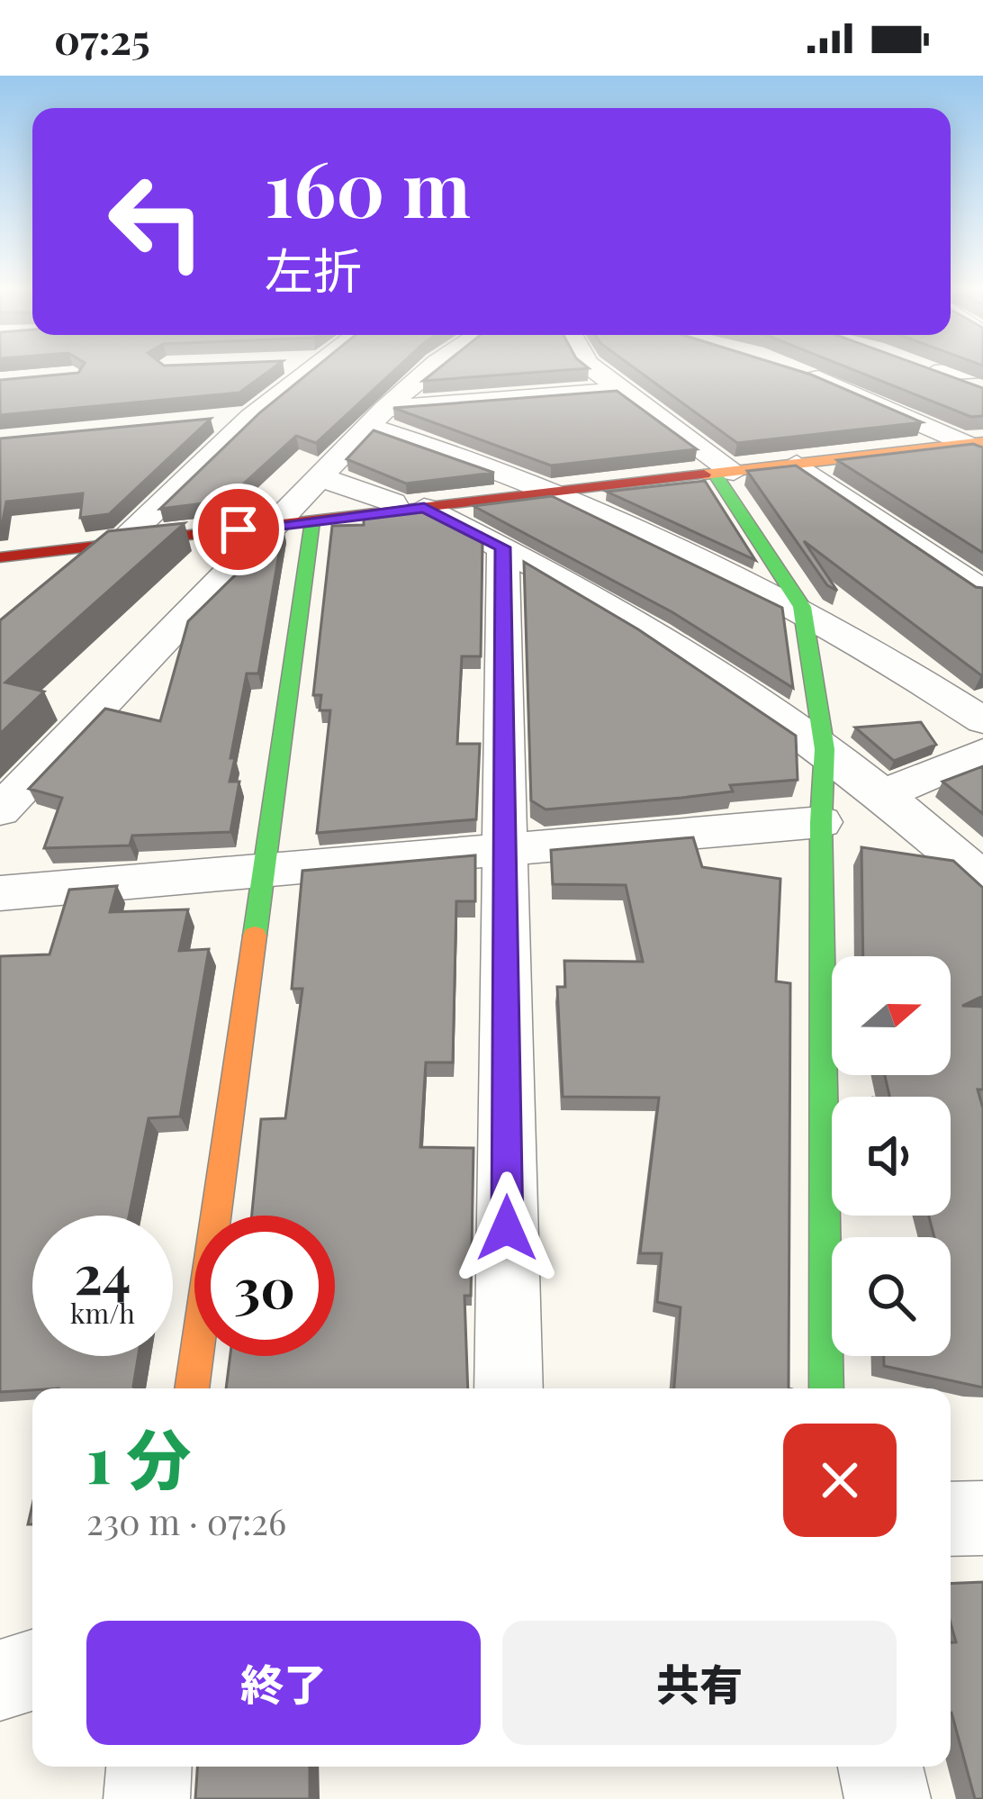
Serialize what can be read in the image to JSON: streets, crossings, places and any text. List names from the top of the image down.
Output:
{
  "north": "right",
  "page": {
    "status": "07:25",
    "turn": ["160 m", "左折"],
    "speed": "24 km/h",
    "limit": "30",
    "heading": ["1 分", "230 m · 07:26"],
    "buttons": ["終了", "共有"]
  }
}
